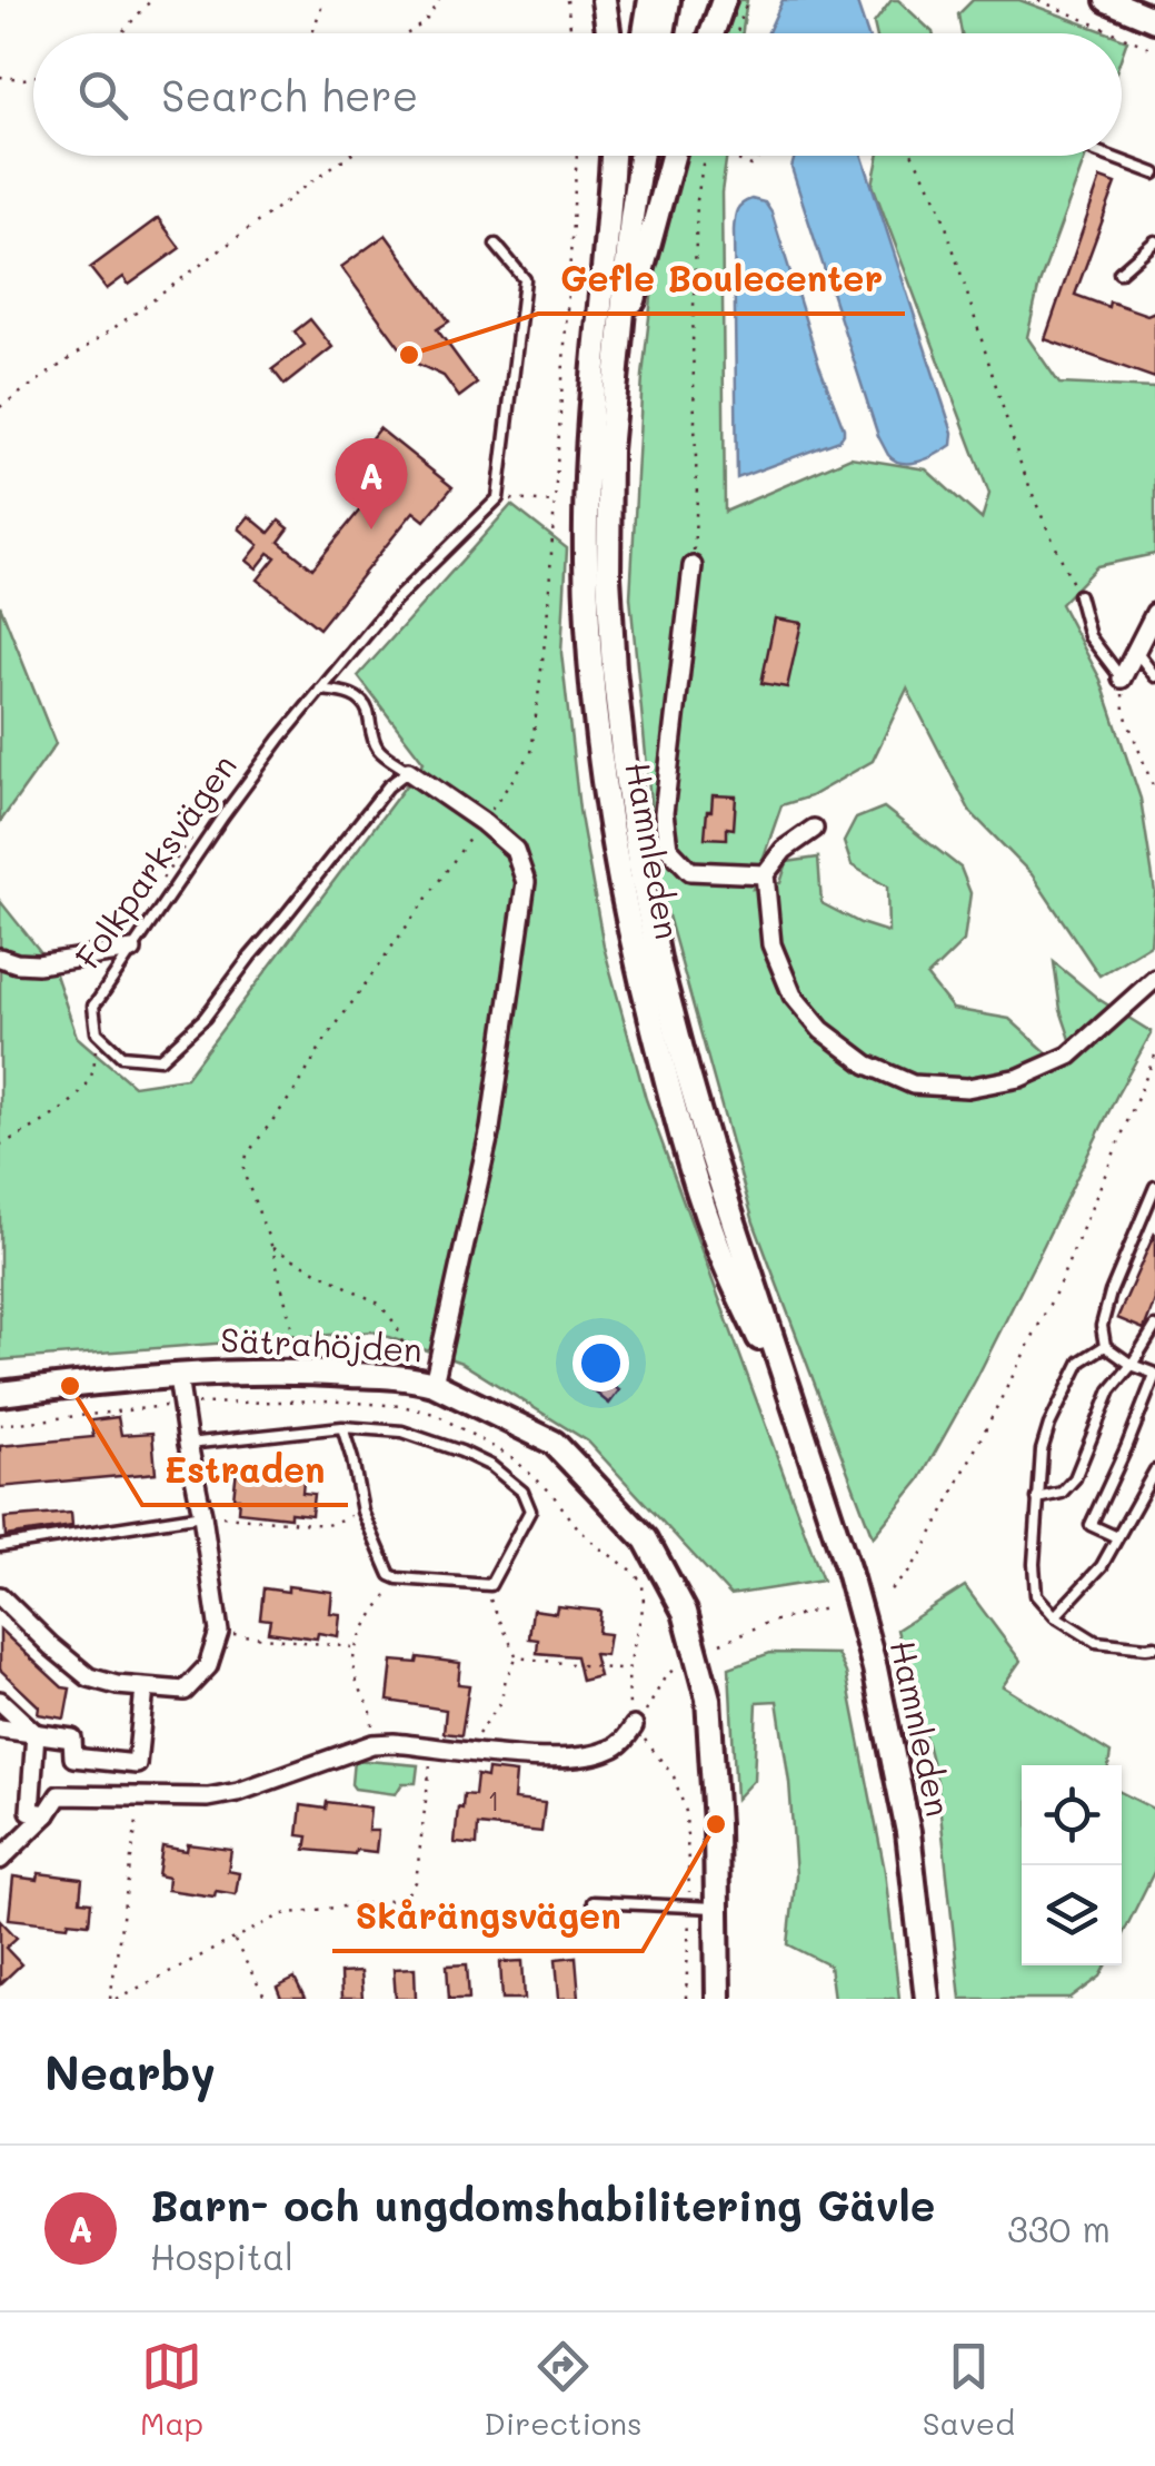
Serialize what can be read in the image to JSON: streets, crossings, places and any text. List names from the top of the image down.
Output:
{
  "streets": {
    "main road": ["Hamnleden", "Sätrahöjden"],
    "lane": ["Folkparksvägen"]
  },
  "places": ["Gefle Boulecenter", "Estraden", "Skårängsvägen"],
  "house_numbers": ["1"],
  "page": {
    "search": "Search here",
    "pins": "A",
    "heading": "Nearby",
    "list": [
      {
        "mark": "A",
        "name": "Barn- och ungdomshabilitering Gävle",
        "note": "Hospital",
        "value": "330 m"
      }
    ],
    "nav": ["Map", "Directions", "Saved"]
  }
}
